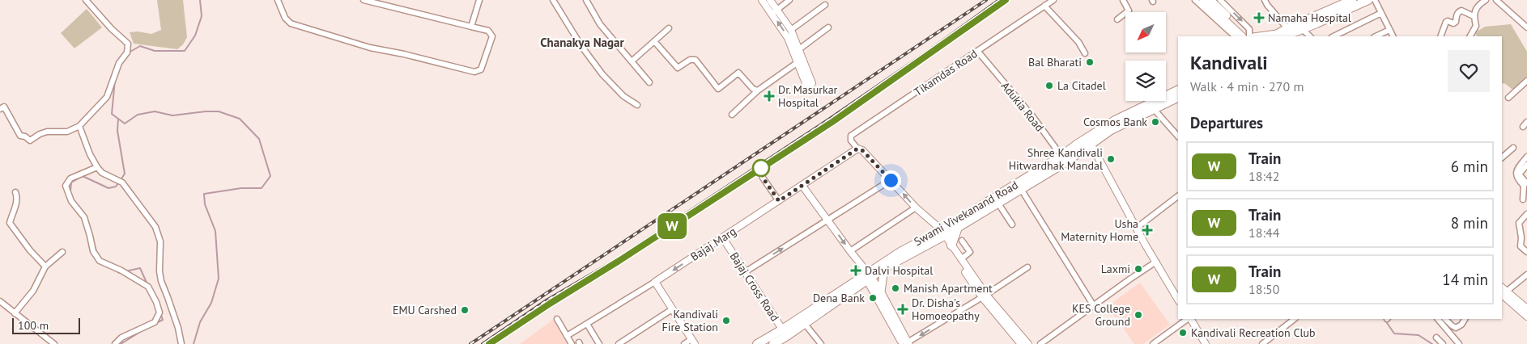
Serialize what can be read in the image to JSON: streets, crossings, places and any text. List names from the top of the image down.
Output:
{
  "streets": {
    "main road": ["Swami Vivekanand Road"],
    "street": [
      "Tikamdas Road",
      "Adukia Road",
      "Bajaj Marg",
      "Bajaj Cross Road"
    ]
  },
  "crossings": [
    ["Tikamdas Road", "Adukia Road"],
    ["Tikamdas Road", "Bajaj Marg"],
    ["Adukia Road", "Swami Vivekanand Road"],
    ["Swami Vivekanand Road", "Bajaj Cross Road"],
    ["Bajaj Marg", "Bajaj Cross Road"]
  ],
  "districts": ["Chanakya Nagar"],
  "places": {
    "health": [
      "Namaha Hospital",
      "Dr. Masurkar Hospital",
      "Usha Maternity Home",
      "Dalvi Hospital",
      "Dr. Disha's Homoeopathy"
    ],
    "other": [
      "Bal Bharati",
      "La Citadel",
      "Cosmos Bank",
      "Shree Kandivali Hitwardhak Mandal",
      "Laxmi",
      "Manish Apartment",
      "Dena Bank",
      "EMU Carshed",
      "KES College Ground",
      "Kandivali Fire Station",
      "Kandivali Recreation Club"
    ]
  },
  "scale_bar": "100 m",
  "north": "bottom left",
  "page": {
    "on_map": "W",
    "heading": [
      ["Kandivali", "Walk · 4 min · 270 m"],
      "Departures"
    ],
    "list": [
      {
        "mark": "W",
        "name": "Train",
        "note": "18:42",
        "value": "6 min"
      },
      {
        "mark": "W",
        "name": "Train",
        "note": "18:44",
        "value": "8 min"
      },
      {
        "mark": "W",
        "name": "Train",
        "note": "18:50",
        "value": "14 min"
      }
    ],
    "scale": "100 m"
  }
}
